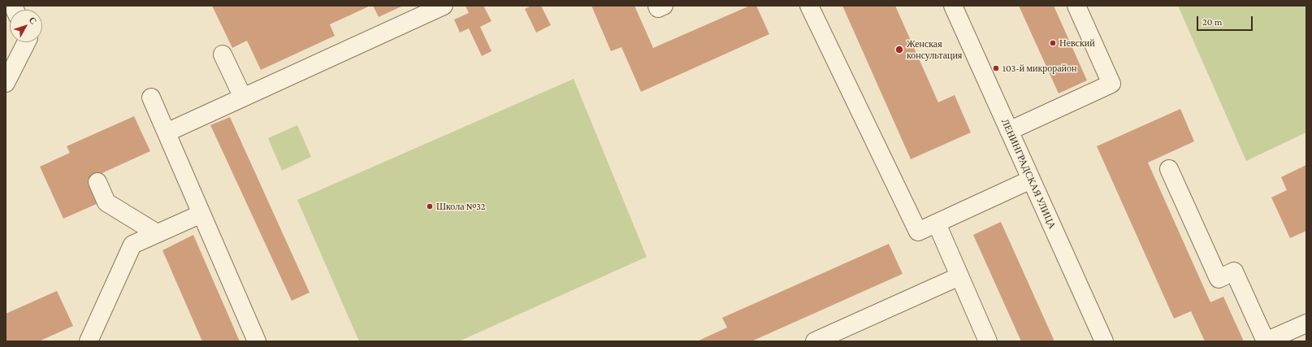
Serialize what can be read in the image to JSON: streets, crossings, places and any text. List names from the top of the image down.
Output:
{
  "streets": {
    "street": ["ЛЕНИНГРАДСКАЯ УЛИЦА"]
  },
  "places": [
    "Невский",
    "Женская консультация",
    "103-й микрорайон",
    "Школа №32"
  ],
  "scale_bar": "20 m",
  "north": "top right"
}
